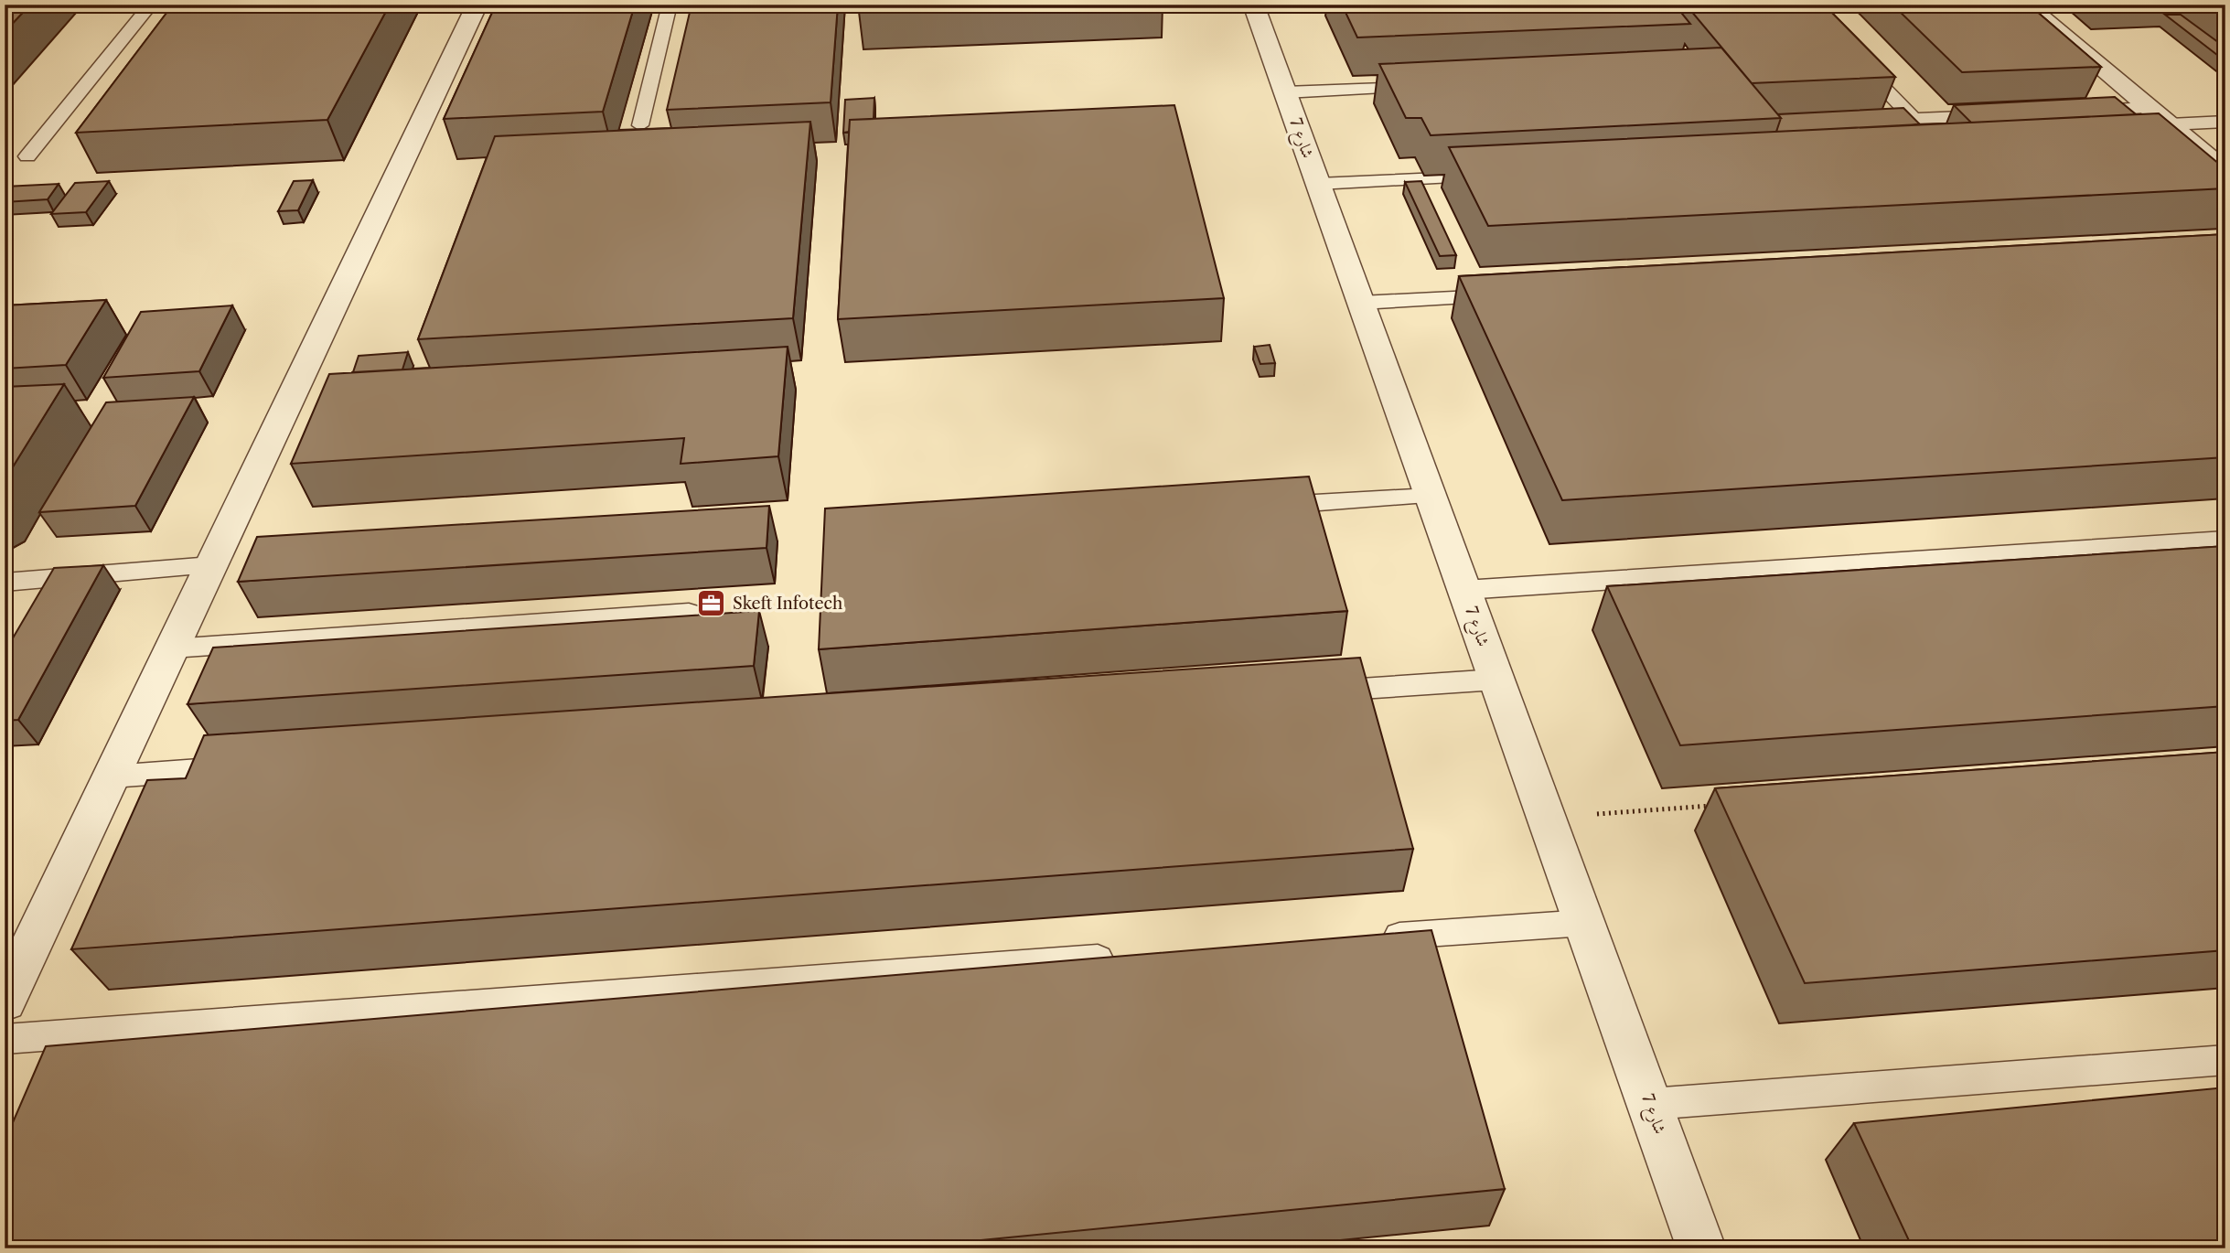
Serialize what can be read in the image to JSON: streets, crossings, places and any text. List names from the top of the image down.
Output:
{
  "streets": {
    "street": ["شارع 7"]
  },
  "places": {
    "office": ["Skeft Infotech"]
  }
}
